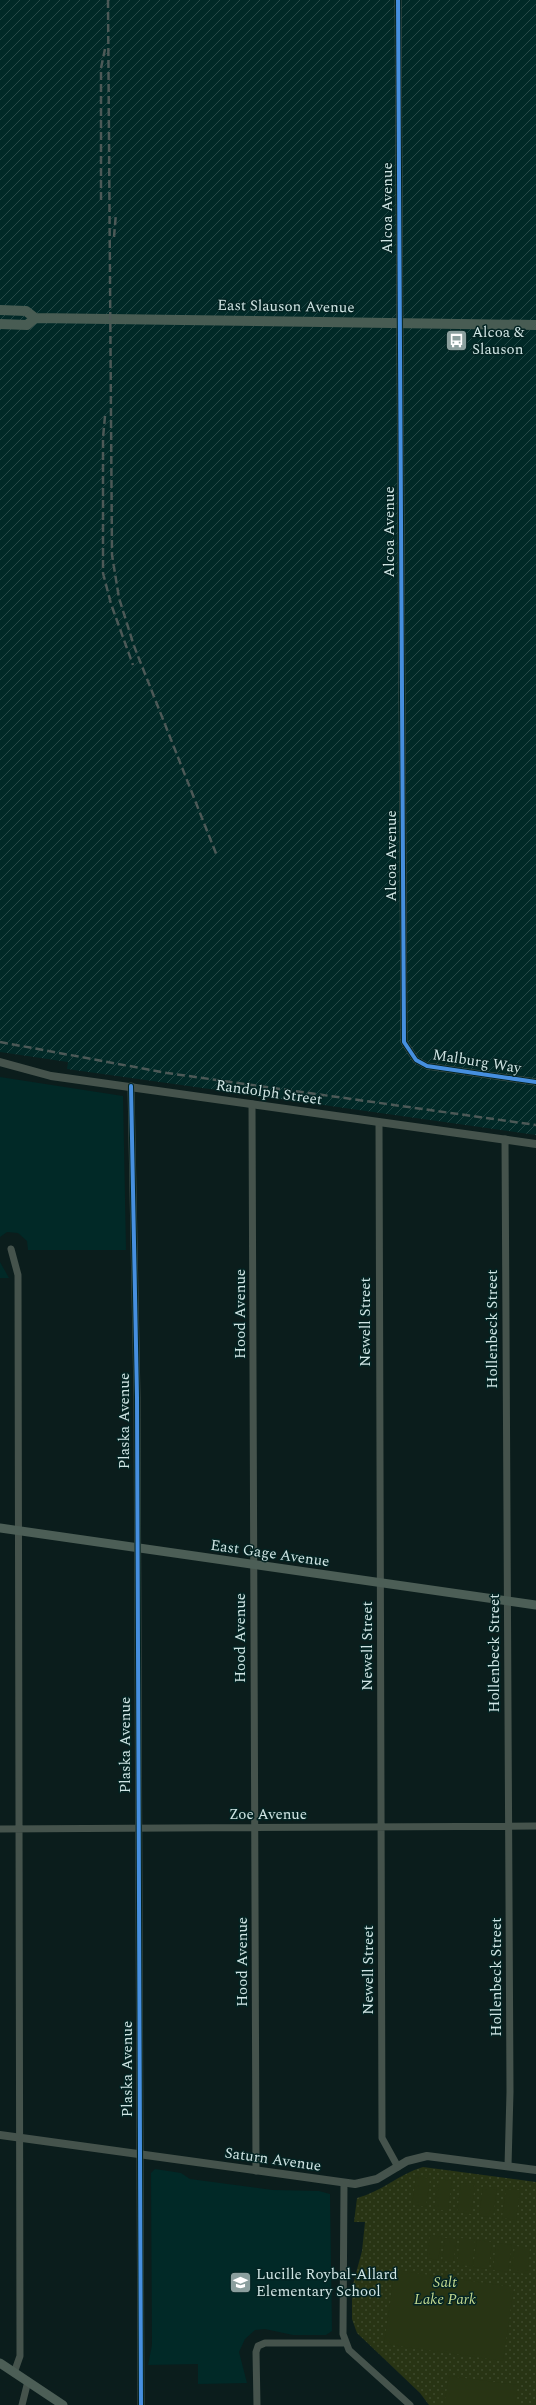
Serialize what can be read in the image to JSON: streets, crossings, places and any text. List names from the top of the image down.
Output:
{
  "streets": {
    "main road": ["East Slauson Avenue", "East Gage Avenue"],
    "street": [
      "Alcoa Avenue",
      "Malburg Way",
      "Randolph Street",
      "Hood Avenue",
      "Newell Street",
      "Hollenbeck Street",
      "Plaska Avenue",
      "Zoe Avenue",
      "Saturn Avenue"
    ]
  },
  "crossings": [
    ["Alcoa Avenue", "East Slauson Avenue"],
    ["Alcoa Avenue", "Malburg Way"],
    ["Randolph Street", "Hood Avenue"],
    ["Randolph Street", "Newell Street"],
    ["Randolph Street", "Hollenbeck Street"],
    ["Randolph Street", "Plaska Avenue"],
    ["Hood Avenue", "East Gage Avenue"],
    ["Hood Avenue", "Zoe Avenue"],
    ["Hood Avenue", "Saturn Avenue"],
    ["Newell Street", "East Gage Avenue"],
    ["Newell Street", "Zoe Avenue"],
    ["Newell Street", "Saturn Avenue"],
    ["Hollenbeck Street", "East Gage Avenue"],
    ["Hollenbeck Street", "Zoe Avenue"],
    ["Hollenbeck Street", "Saturn Avenue"],
    ["Plaska Avenue", "East Gage Avenue"],
    ["Plaska Avenue", "Zoe Avenue"],
    ["Plaska Avenue", "Saturn Avenue"]
  ],
  "parks": ["Salt Lake Park"],
  "places": {
    "bus stop": ["Alcoa & Slauson"],
    "school or university": ["Lucille Roybal-Allard Elementary School"]
  }
}
